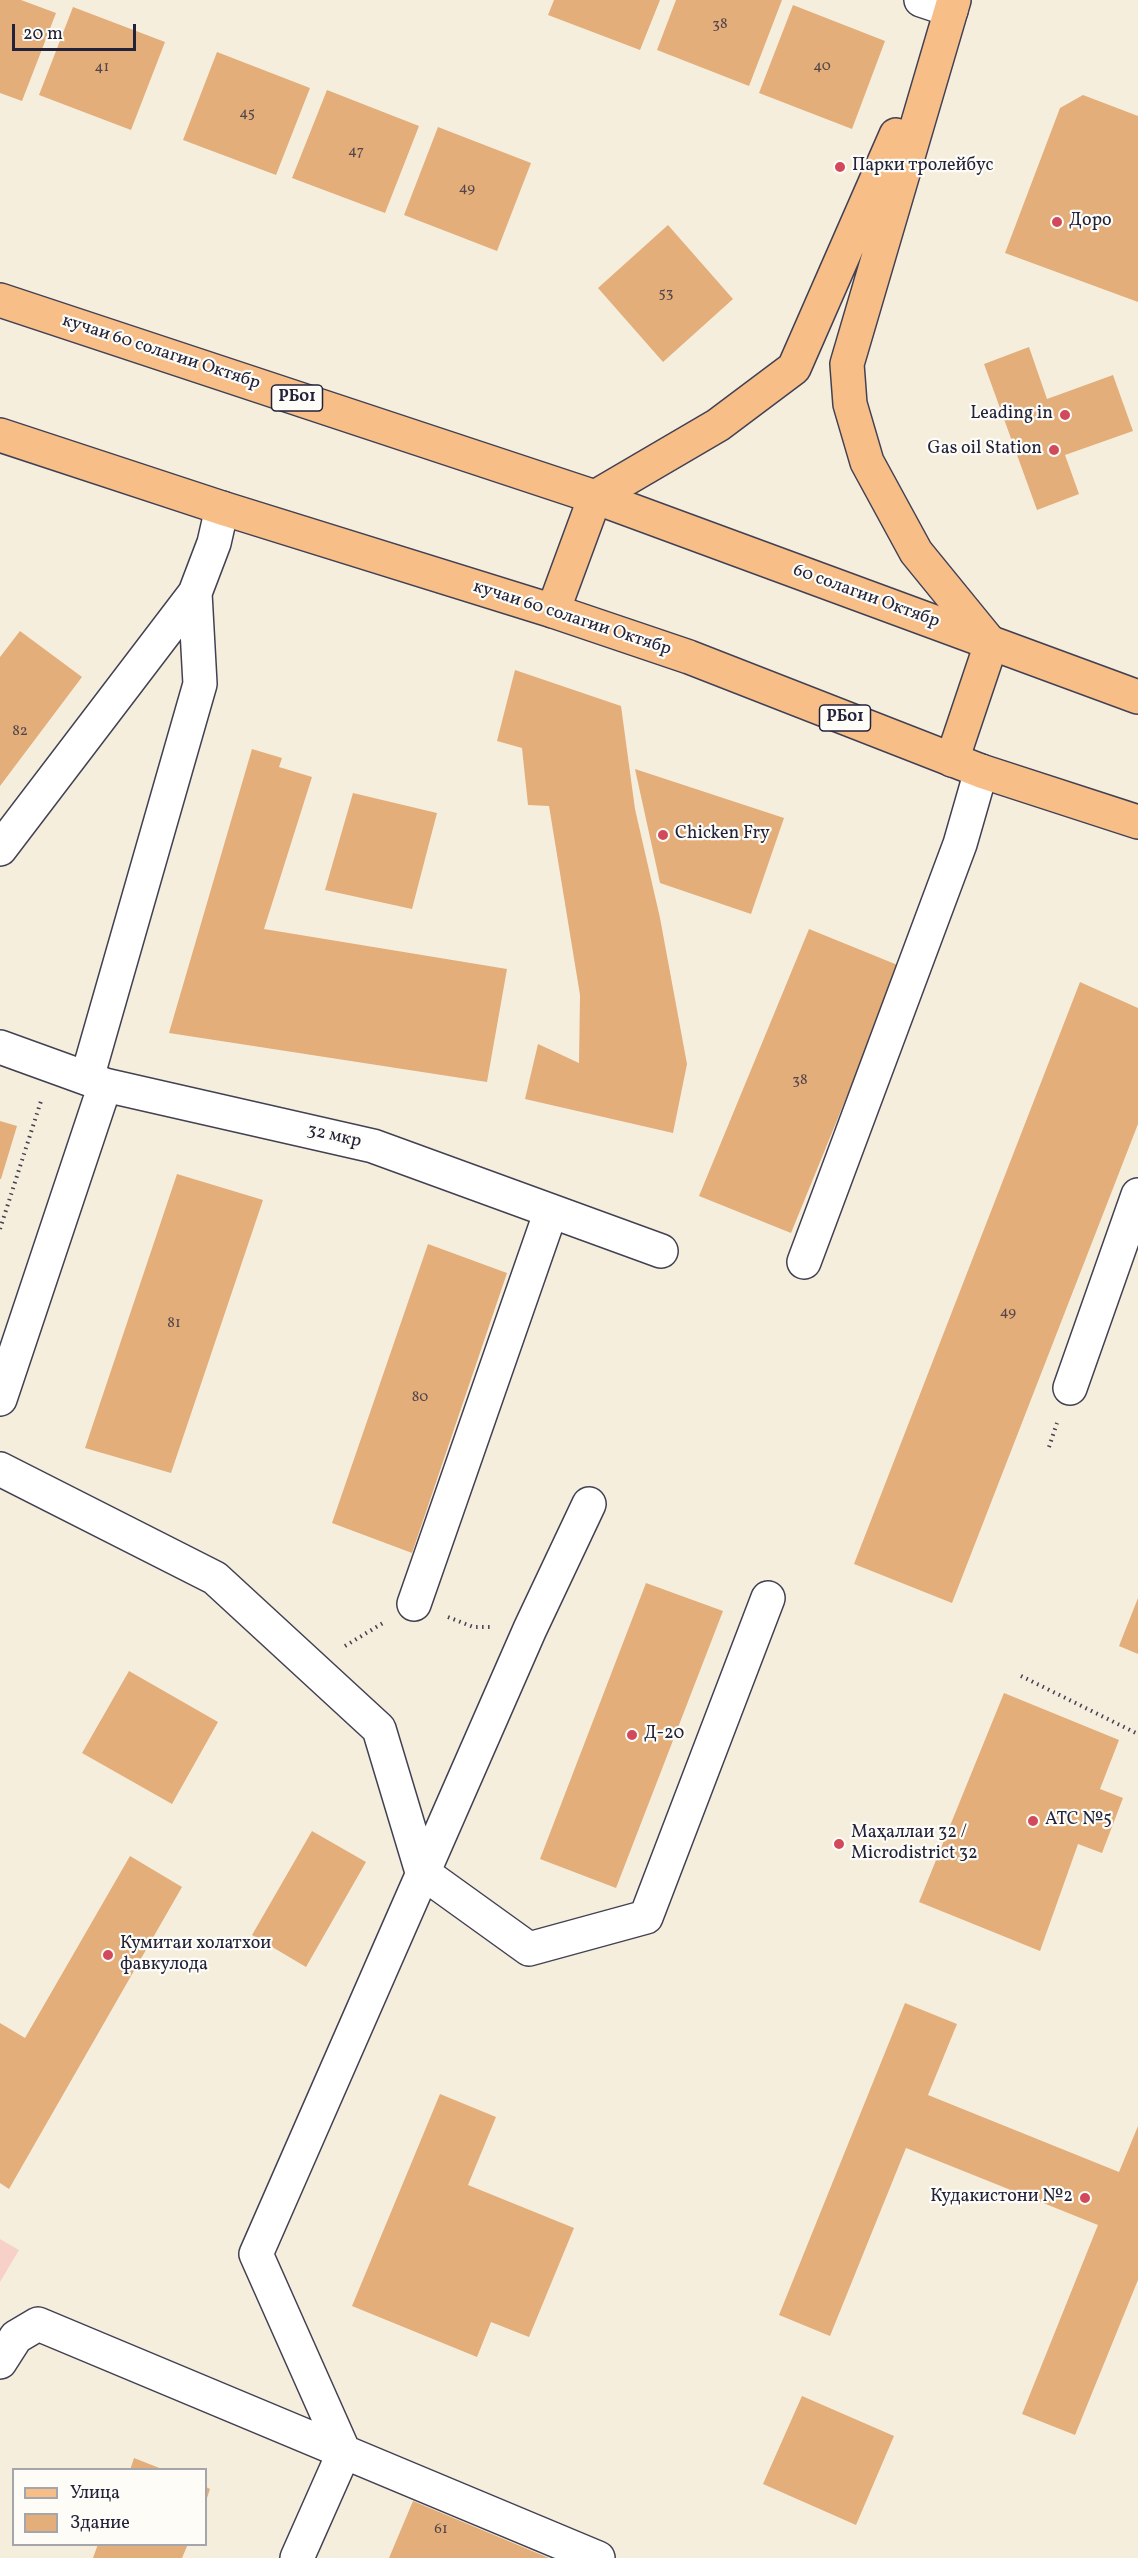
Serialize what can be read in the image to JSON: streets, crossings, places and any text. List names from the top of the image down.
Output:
{
  "streets": {
    "main road": ["кучаи 60 солагии Октябр", "РБ01", "60 солагии Октябр"],
    "street": ["32 мкр"]
  },
  "crossings": [
    ["кучаи 60 солагии Октябр", "60 солагии Октябр"]
  ],
  "places": [
    "Парки тролейбус",
    "Доро",
    "Leading in",
    "Gas oil Station",
    "Chicken Fry",
    "Д-20",
    "АТС №5",
    "Маҳаллаи 32 / Microdistrict 32",
    "Кумитаи холатхои фавкулода",
    "Кудакистони №2"
  ],
  "house_numbers": [
    "38",
    "40",
    "41",
    "45",
    "47",
    "49",
    "53",
    "82",
    "38",
    "49",
    "81",
    "80",
    "61"
  ],
  "legend": ["Улица", "Здание"],
  "scale_bar": "20 m"
}
